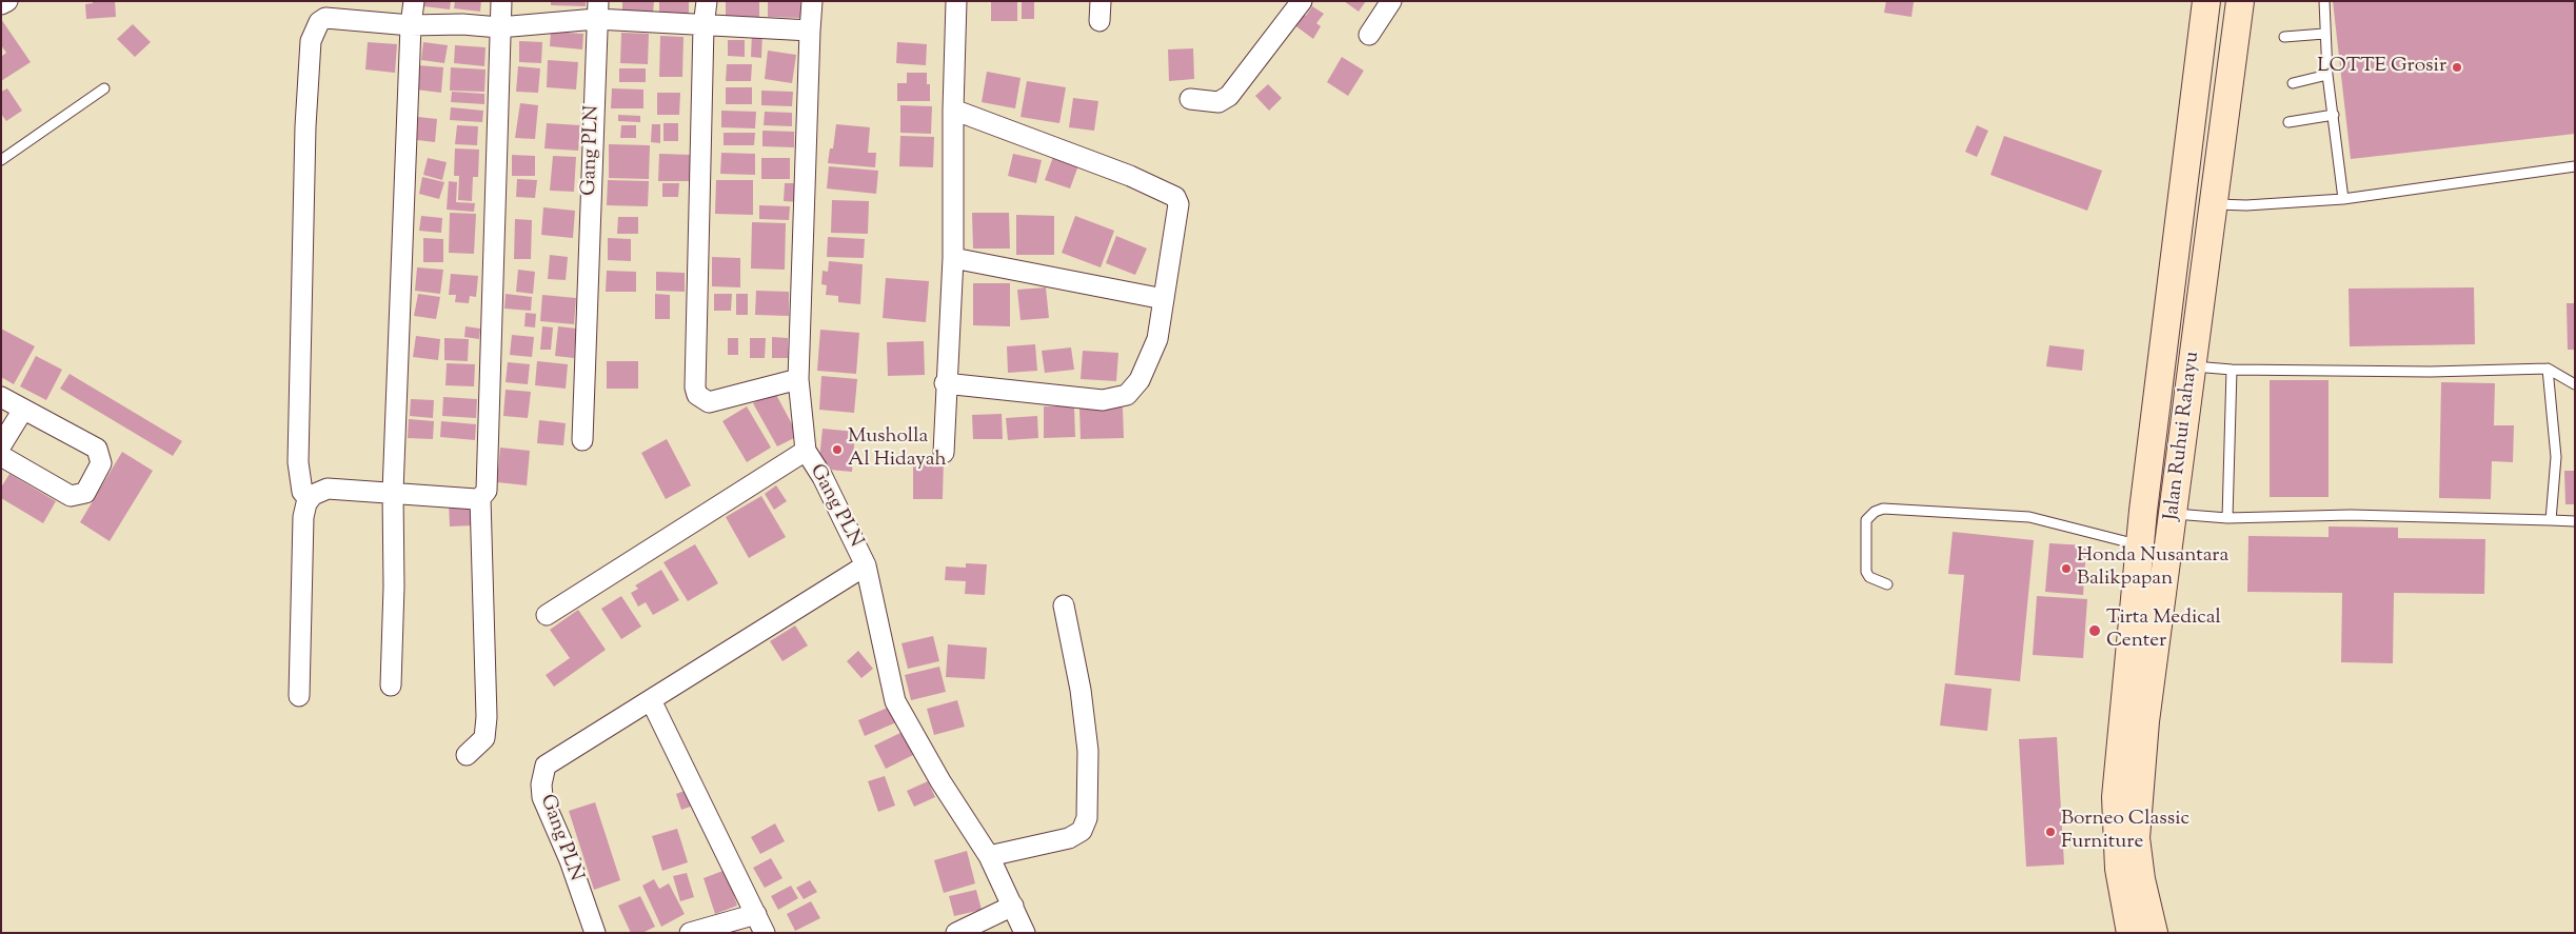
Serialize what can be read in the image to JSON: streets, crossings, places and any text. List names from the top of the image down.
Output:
{
  "streets": {
    "main road": ["Jalan Ruhui Rahayu"],
    "street": ["Gang PLN"]
  },
  "places": [
    "LOTTE Grosir",
    "Musholla Al Hidayah",
    "Honda Nusantara Balikpapan",
    "Tirta Medical Center",
    "Borneo Classic Furniture"
  ]
}
